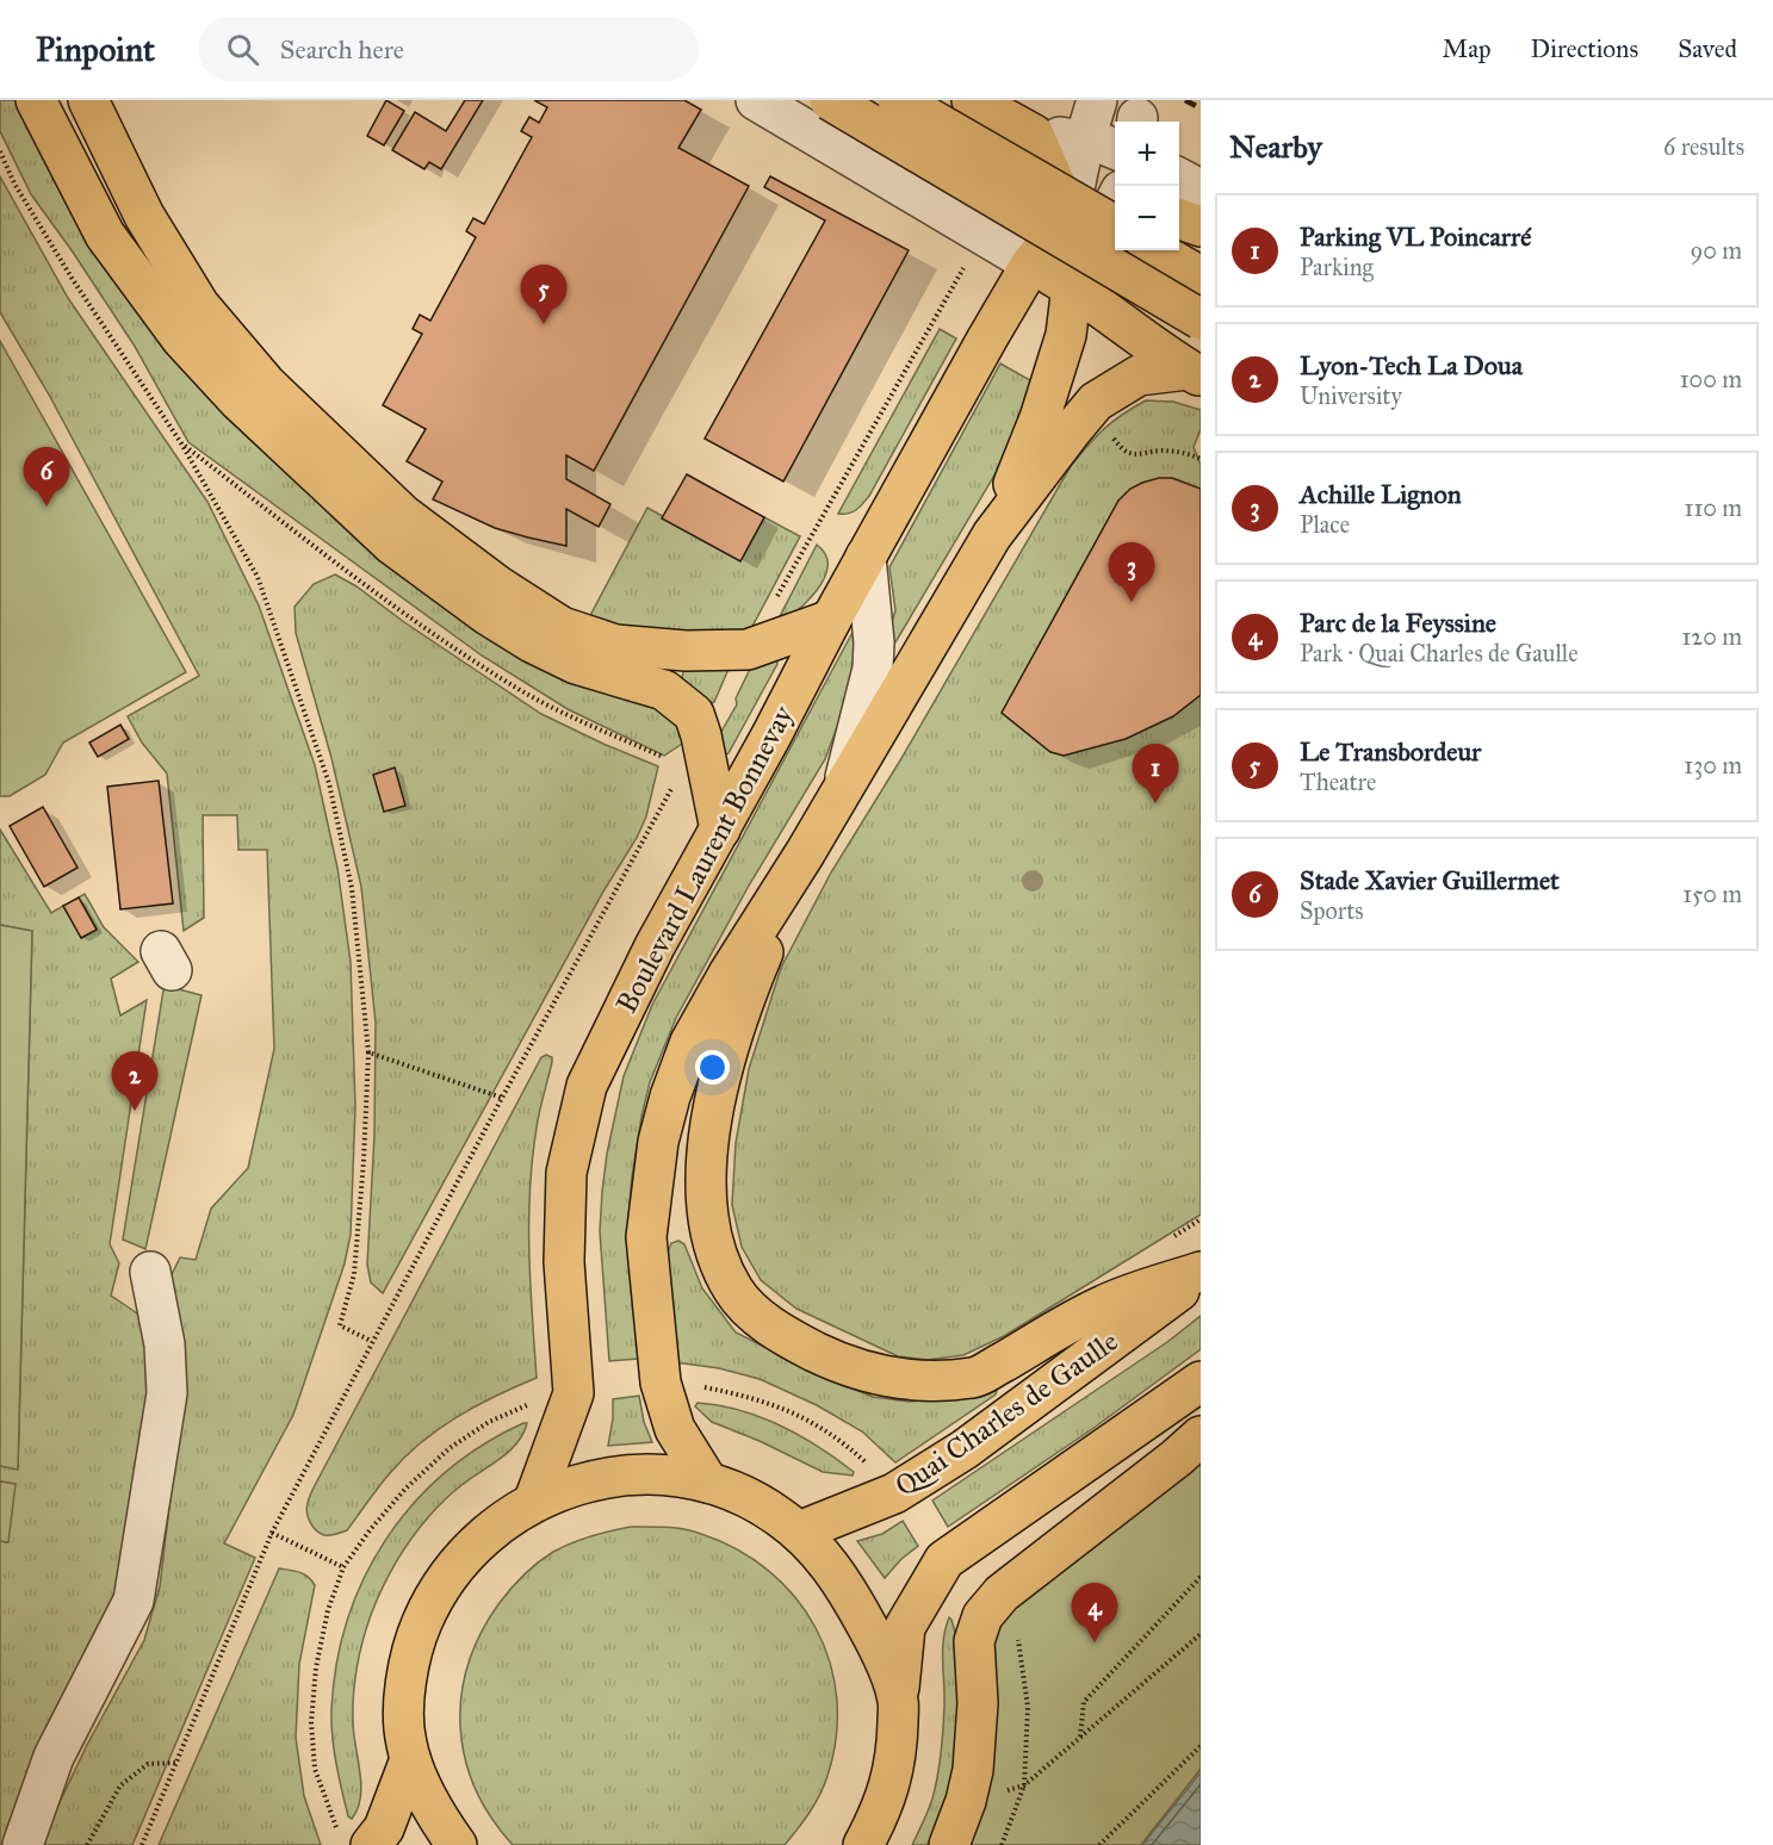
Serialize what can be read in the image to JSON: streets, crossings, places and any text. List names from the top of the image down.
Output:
{
  "streets": {
    "main road": ["Boulevard Laurent Bonnevay", "Quai Charles de Gaulle"]
  },
  "page": {
    "header": "Pinpoint",
    "search": "Search here",
    "nav": ["Map", "Directions", "Saved"],
    "heading": ["Nearby", "6 results"],
    "map_buttons": ["+", "−"],
    "list": [
      {
        "mark": "1",
        "name": "Parking VL Poincarré",
        "note": "Parking",
        "value": "90 m"
      },
      {
        "mark": "2",
        "name": "Lyon-Tech La Doua",
        "note": "University",
        "value": "100 m"
      },
      {
        "mark": "3",
        "name": "Achille Lignon",
        "note": "Place",
        "value": "110 m"
      },
      {
        "mark": "4",
        "name": "Parc de la Feyssine",
        "note": "Park · Quai Charles de Gaulle",
        "value": "120 m"
      },
      {
        "mark": "5",
        "name": "Le Transbordeur",
        "note": "Theatre",
        "value": "130 m"
      },
      {
        "mark": "6",
        "name": "Stade Xavier Guillermet",
        "note": "Sports",
        "value": "150 m"
      }
    ],
    "pins": [
      "5",
      "6",
      "3",
      "1",
      "2",
      "4"
    ]
  }
}
